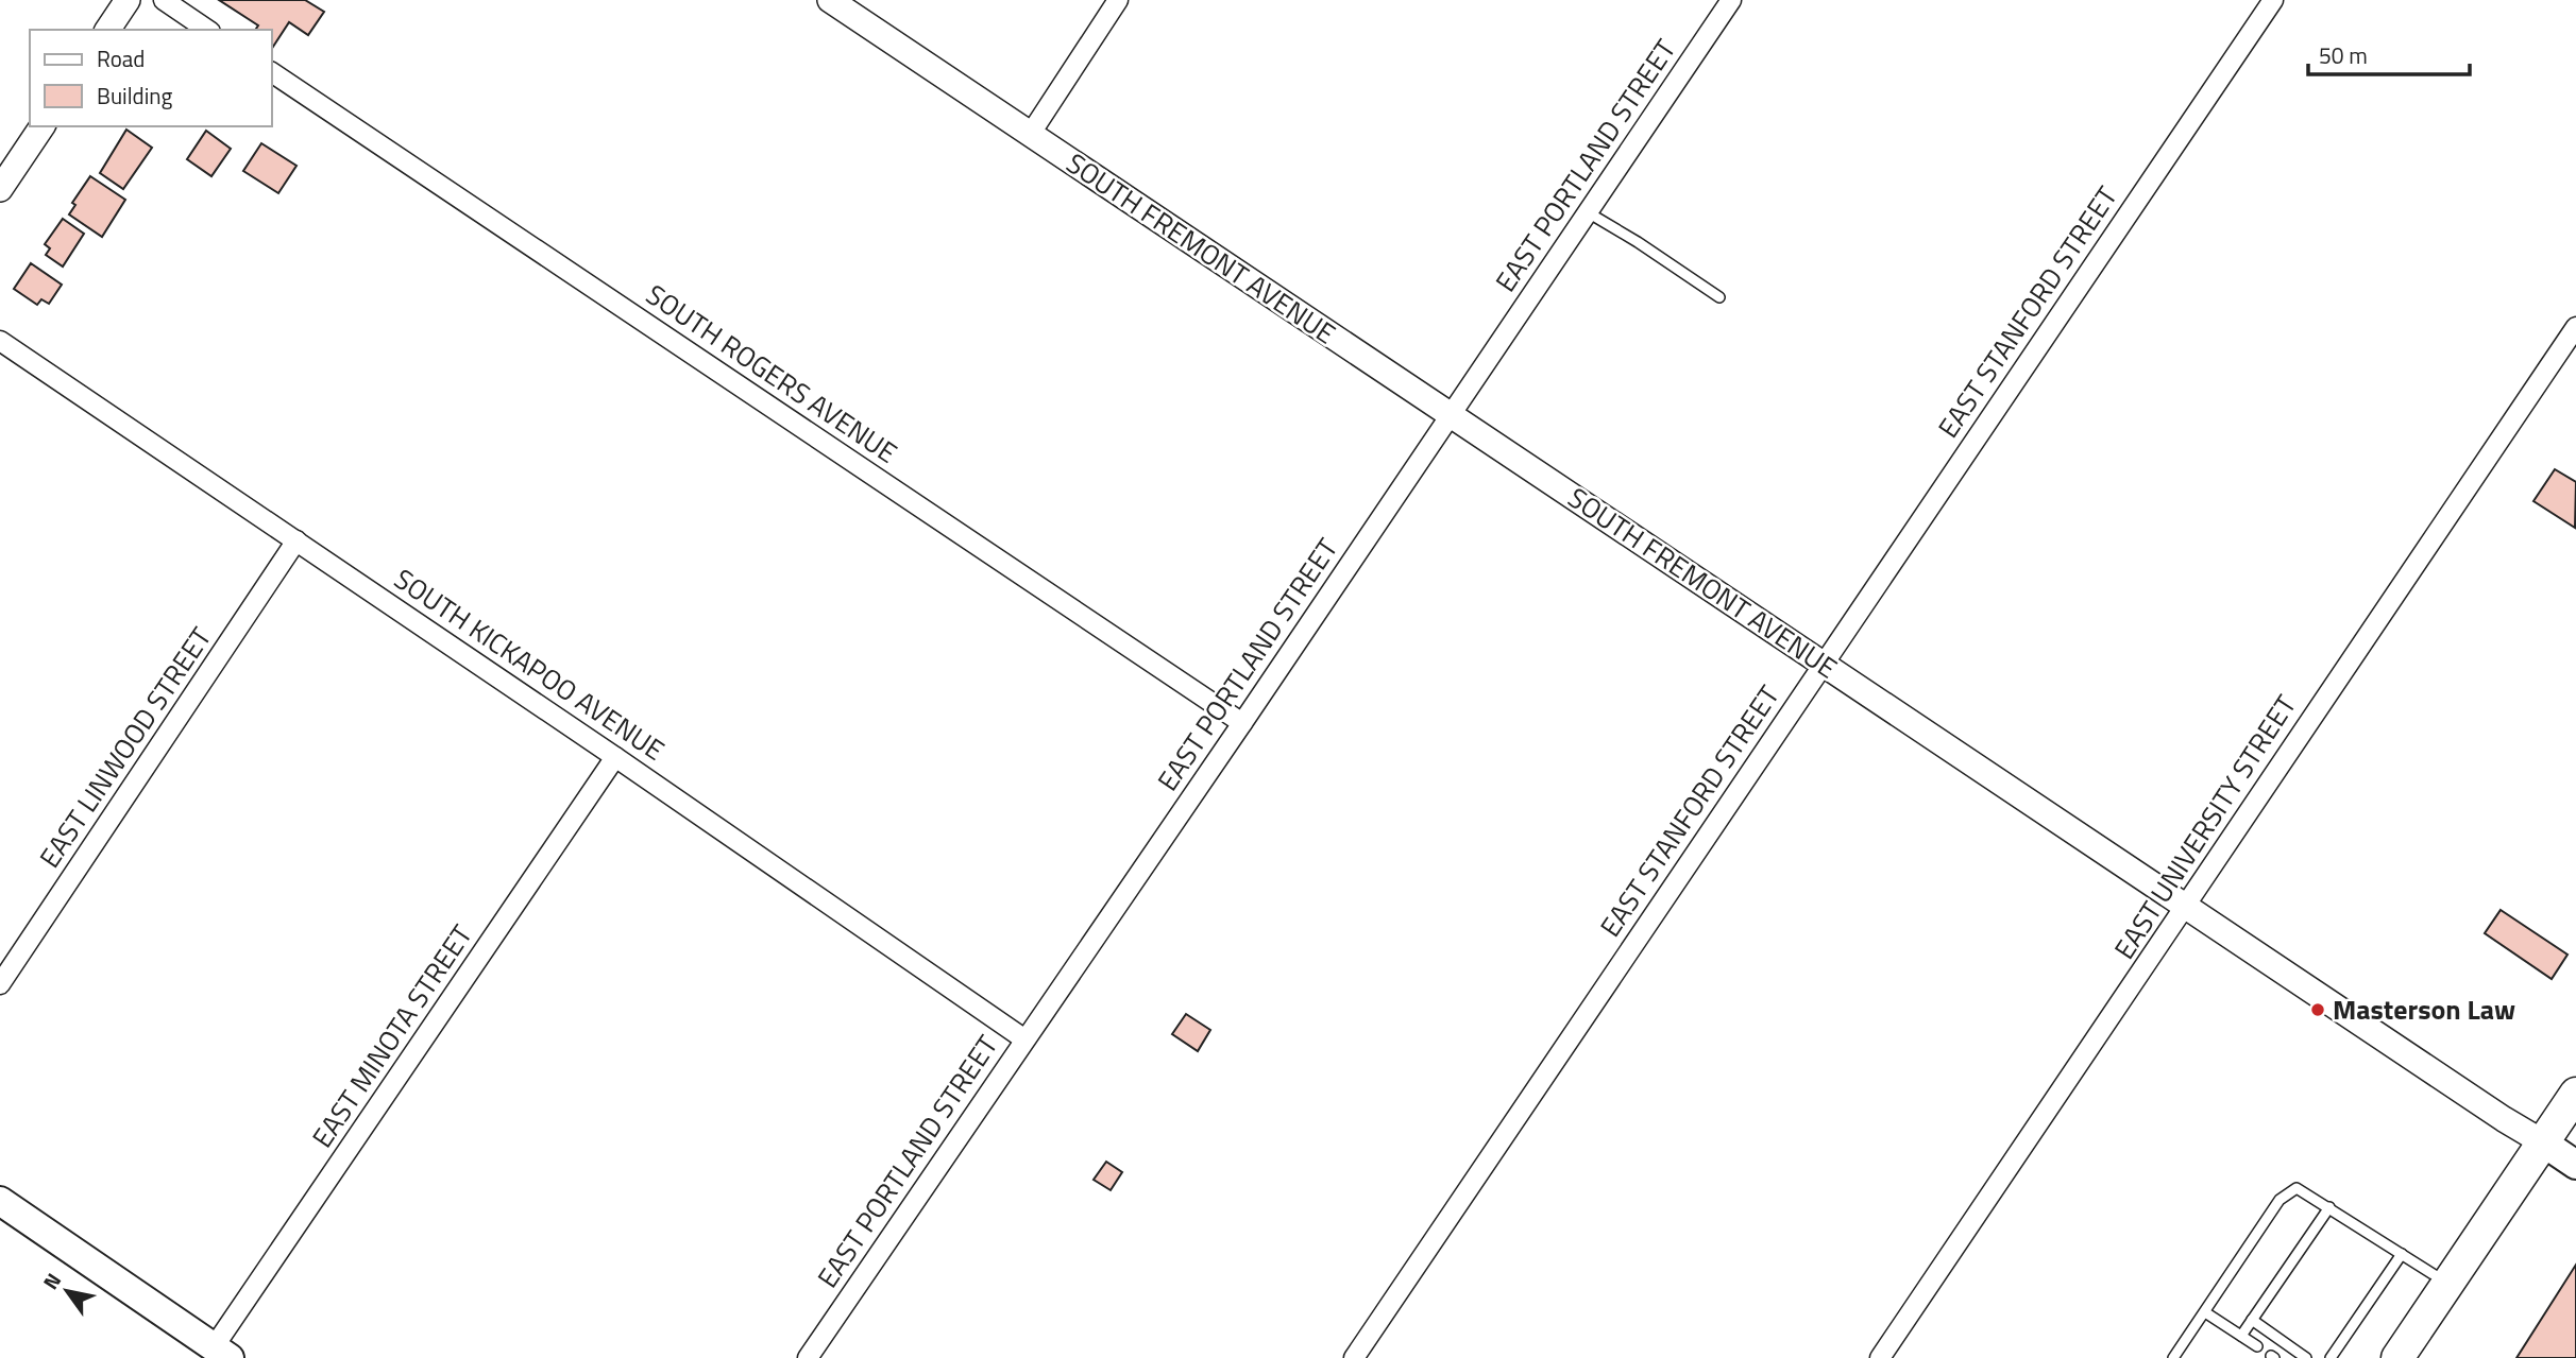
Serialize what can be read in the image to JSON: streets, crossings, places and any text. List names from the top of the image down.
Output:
{
  "streets": {
    "main road": ["SOUTH FREMONT AVENUE"],
    "street": [
      "EAST PORTLAND STREET",
      "EAST STANFORD STREET",
      "SOUTH ROGERS AVENUE",
      "SOUTH KICKAPOO AVENUE",
      "EAST LINWOOD STREET",
      "EAST UNIVERSITY STREET",
      "EAST MINOTA STREET"
    ]
  },
  "crossings": [
    ["EAST PORTLAND STREET", "SOUTH FREMONT AVENUE"],
    ["EAST PORTLAND STREET", "SOUTH ROGERS AVENUE"],
    ["EAST PORTLAND STREET", "SOUTH KICKAPOO AVENUE"],
    ["SOUTH FREMONT AVENUE", "EAST STANFORD STREET"],
    ["SOUTH FREMONT AVENUE", "EAST UNIVERSITY STREET"],
    ["SOUTH KICKAPOO AVENUE", "EAST LINWOOD STREET"],
    ["SOUTH KICKAPOO AVENUE", "EAST MINOTA STREET"]
  ],
  "places": ["Masterson Law"],
  "legend": ["Road", "Building"],
  "scale_bar": "50 m",
  "north": "top left"
}
